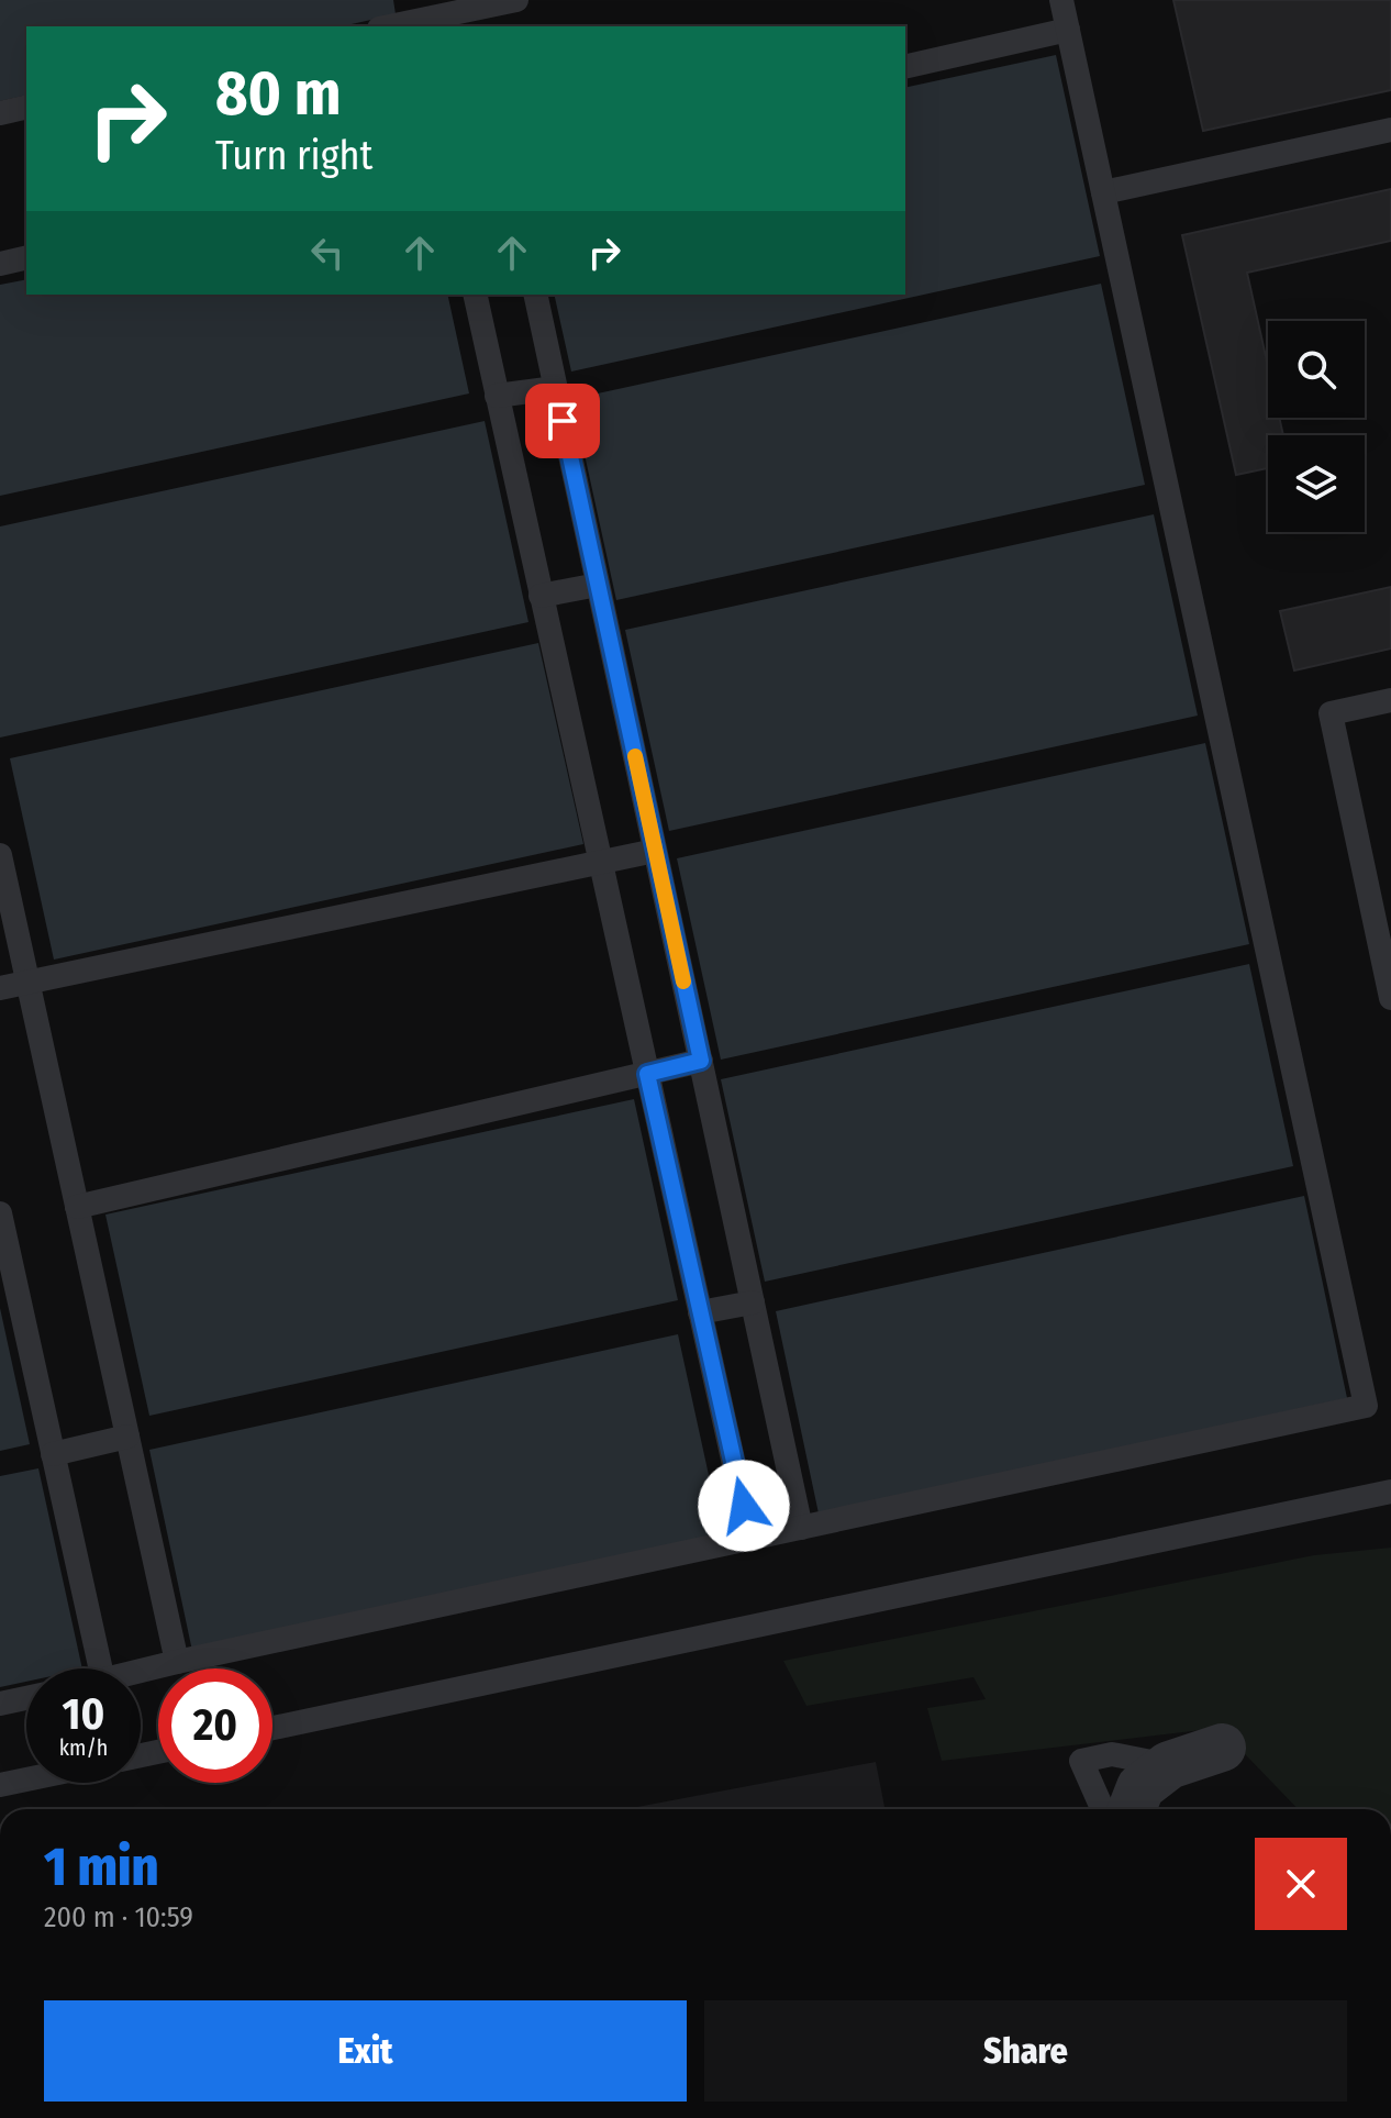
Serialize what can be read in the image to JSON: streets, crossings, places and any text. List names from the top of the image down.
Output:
{
  "page": {
    "turn": ["80 m", "Turn right"],
    "speed": "10 km/h",
    "limit": "20",
    "heading": ["1 min", "200 m · 10:59"],
    "buttons": ["Exit", "Share"]
  }
}
